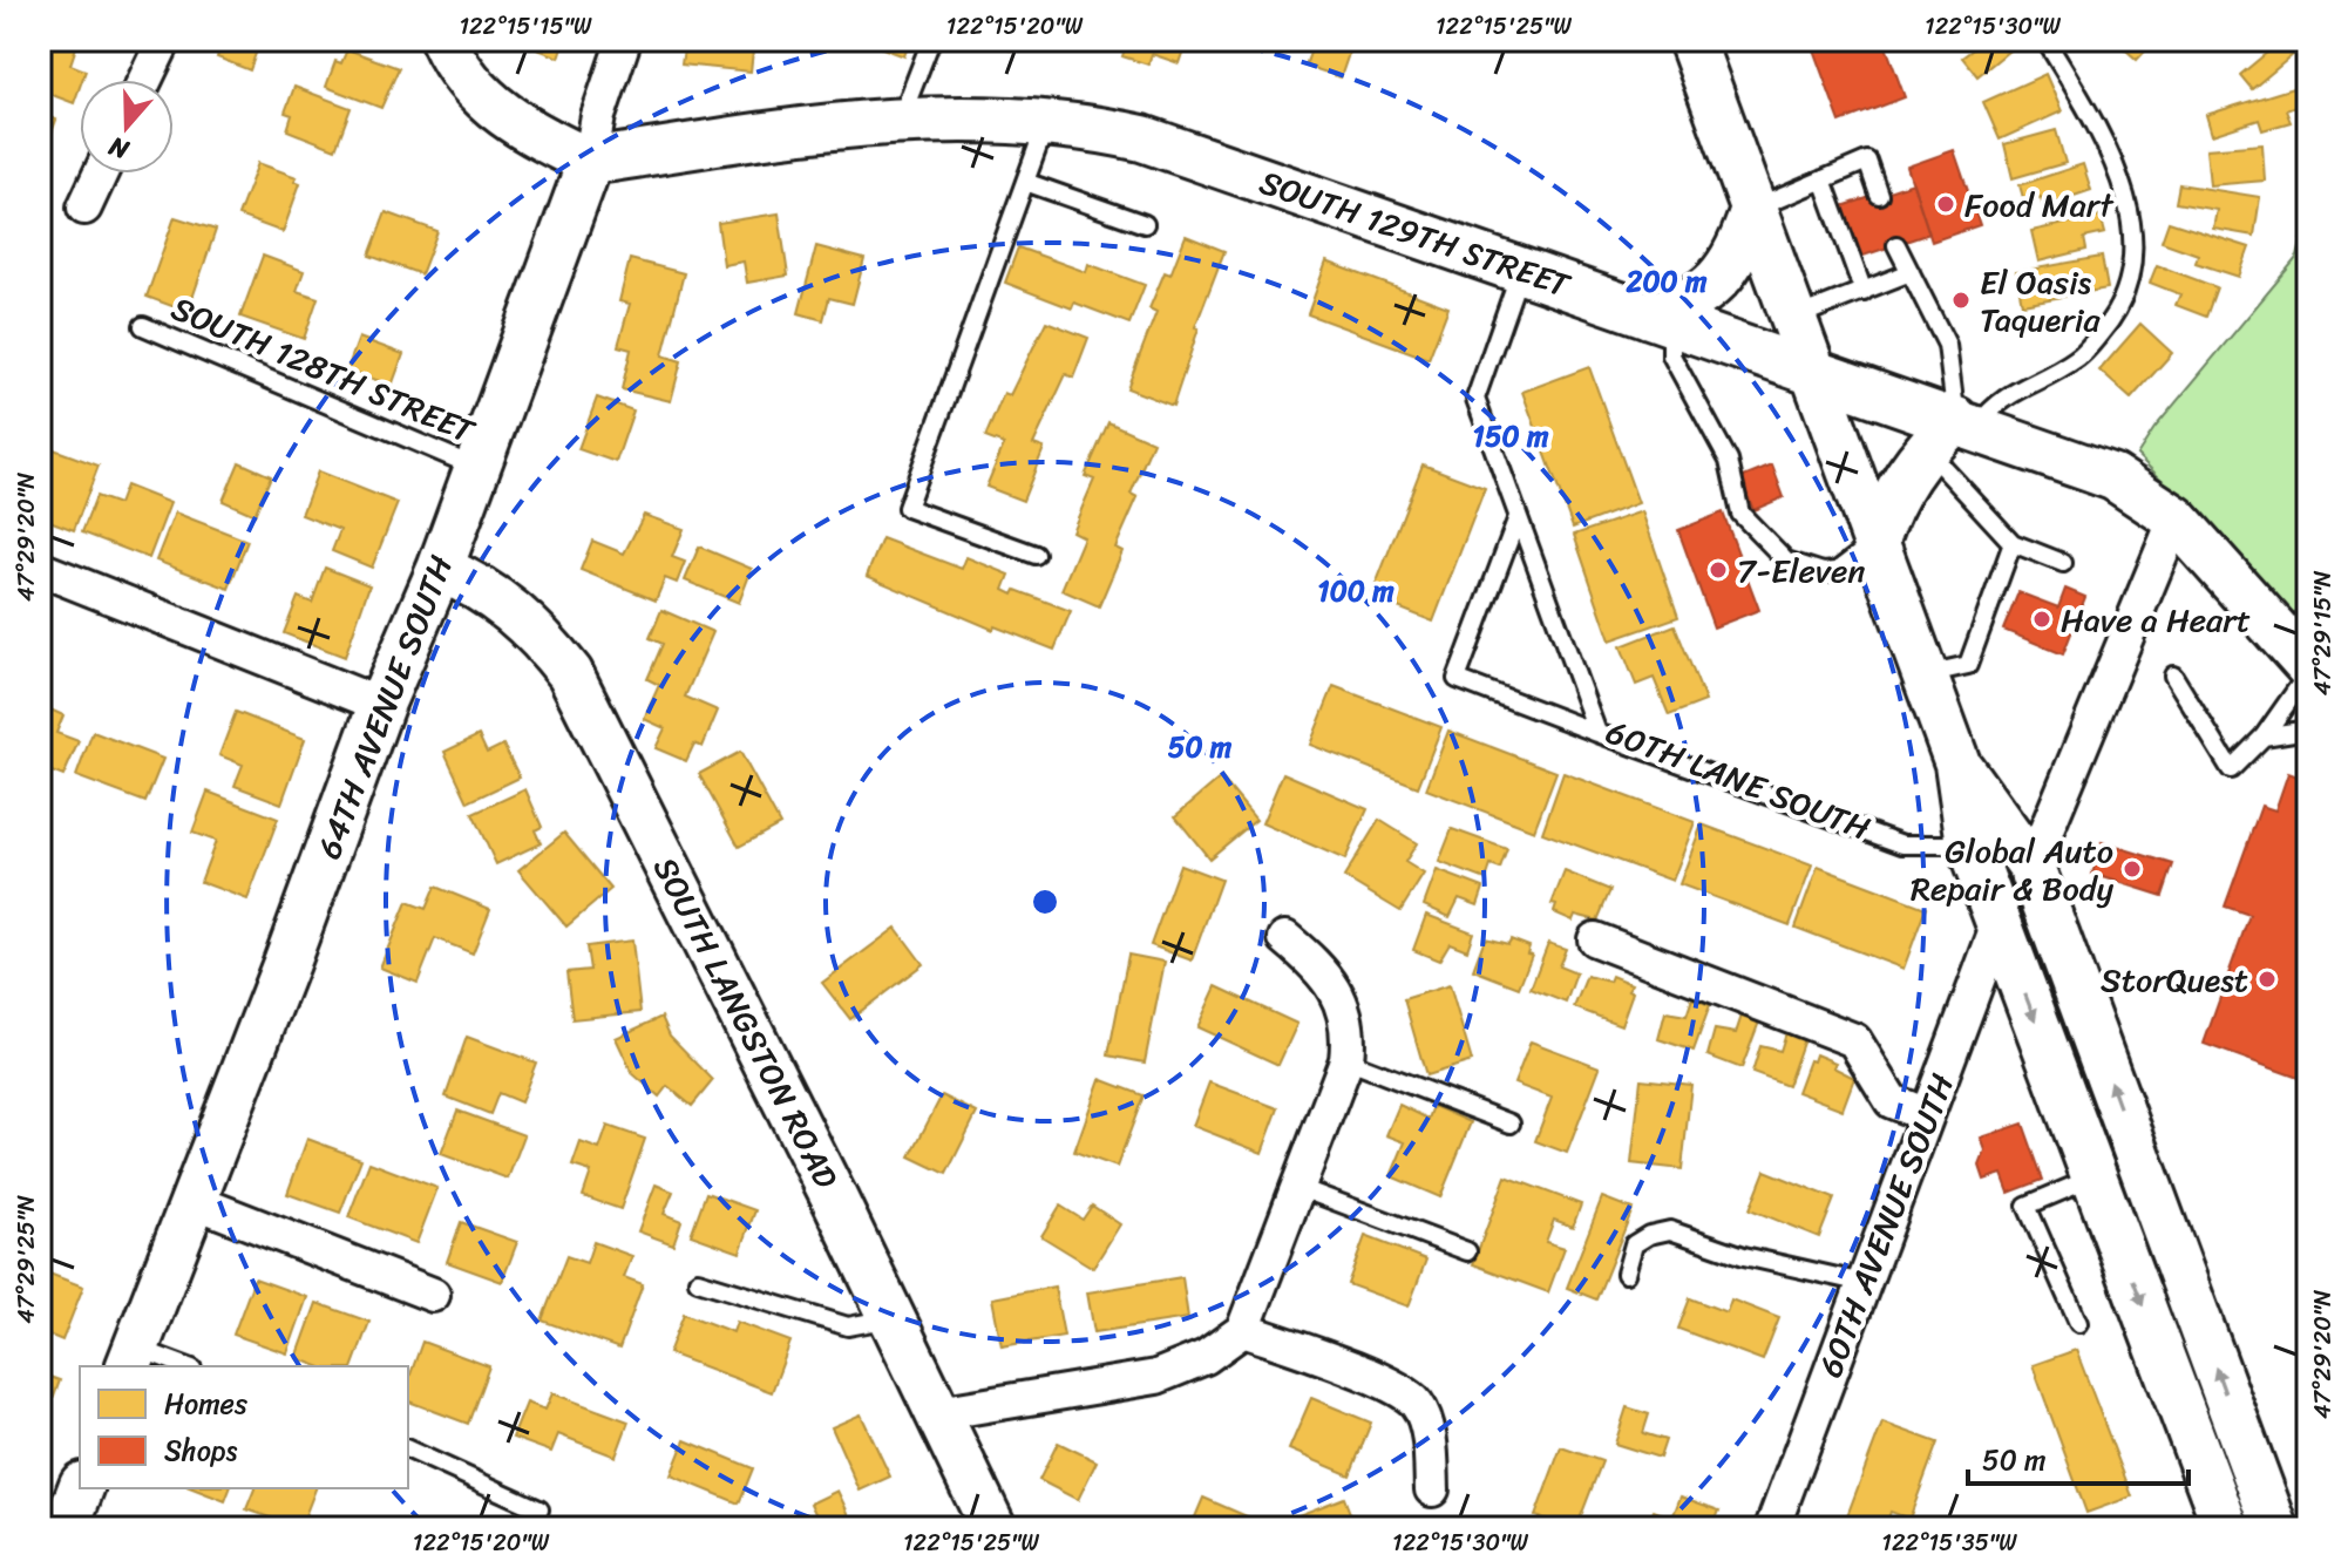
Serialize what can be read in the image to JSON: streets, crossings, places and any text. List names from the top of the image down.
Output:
{
  "streets": {
    "street": [
      "SOUTH 129TH STREET",
      "64TH AVENUE SOUTH",
      "SOUTH LANGSTON ROAD",
      "60TH AVENUE SOUTH"
    ],
    "lane": ["SOUTH 128TH STREET", "60TH LANE SOUTH"]
  },
  "crossings": [
    ["SOUTH 129TH STREET", "64TH AVENUE SOUTH"],
    ["SOUTH 129TH STREET", "60TH LANE SOUTH"],
    ["SOUTH 128TH STREET", "64TH AVENUE SOUTH"],
    ["64TH AVENUE SOUTH", "SOUTH LANGSTON ROAD"]
  ],
  "places": [
    "Food Mart",
    "El Oasis Taqueria",
    "7-Eleven",
    "Have a Heart",
    "Global Auto Repair & Body",
    "StorQuest"
  ],
  "legend": ["Homes", "Shops"],
  "scale_bar": "50 m",
  "north": "bottom",
  "coordinates": [
    "122°15'15\"W",
    "122°15'20\"W",
    "122°15'25\"W",
    "122°15'30\"W",
    "47°29'20\"N",
    "47°29'15\"N",
    "47°29'25\"N",
    "122°15'35\"W"
  ],
  "rings": [
    "200 m",
    "150 m",
    "100 m",
    "50 m"
  ]
}
